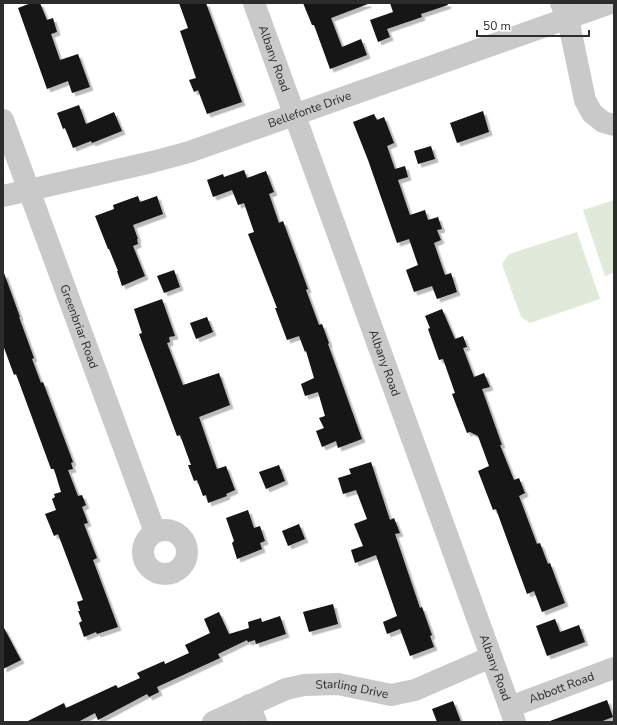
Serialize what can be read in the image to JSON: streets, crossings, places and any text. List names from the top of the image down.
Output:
{
  "streets": {
    "street": [
      "Albany Road",
      "Bellefonte Drive",
      "Greenbriar Road",
      "Abbott Road",
      "Starling Drive"
    ]
  },
  "crossings": [
    ["Albany Road", "Bellefonte Drive"],
    ["Albany Road", "Abbott Road"],
    ["Albany Road", "Starling Drive"],
    ["Bellefonte Drive", "Greenbriar Road"]
  ],
  "scale_bar": "50 m"
}
